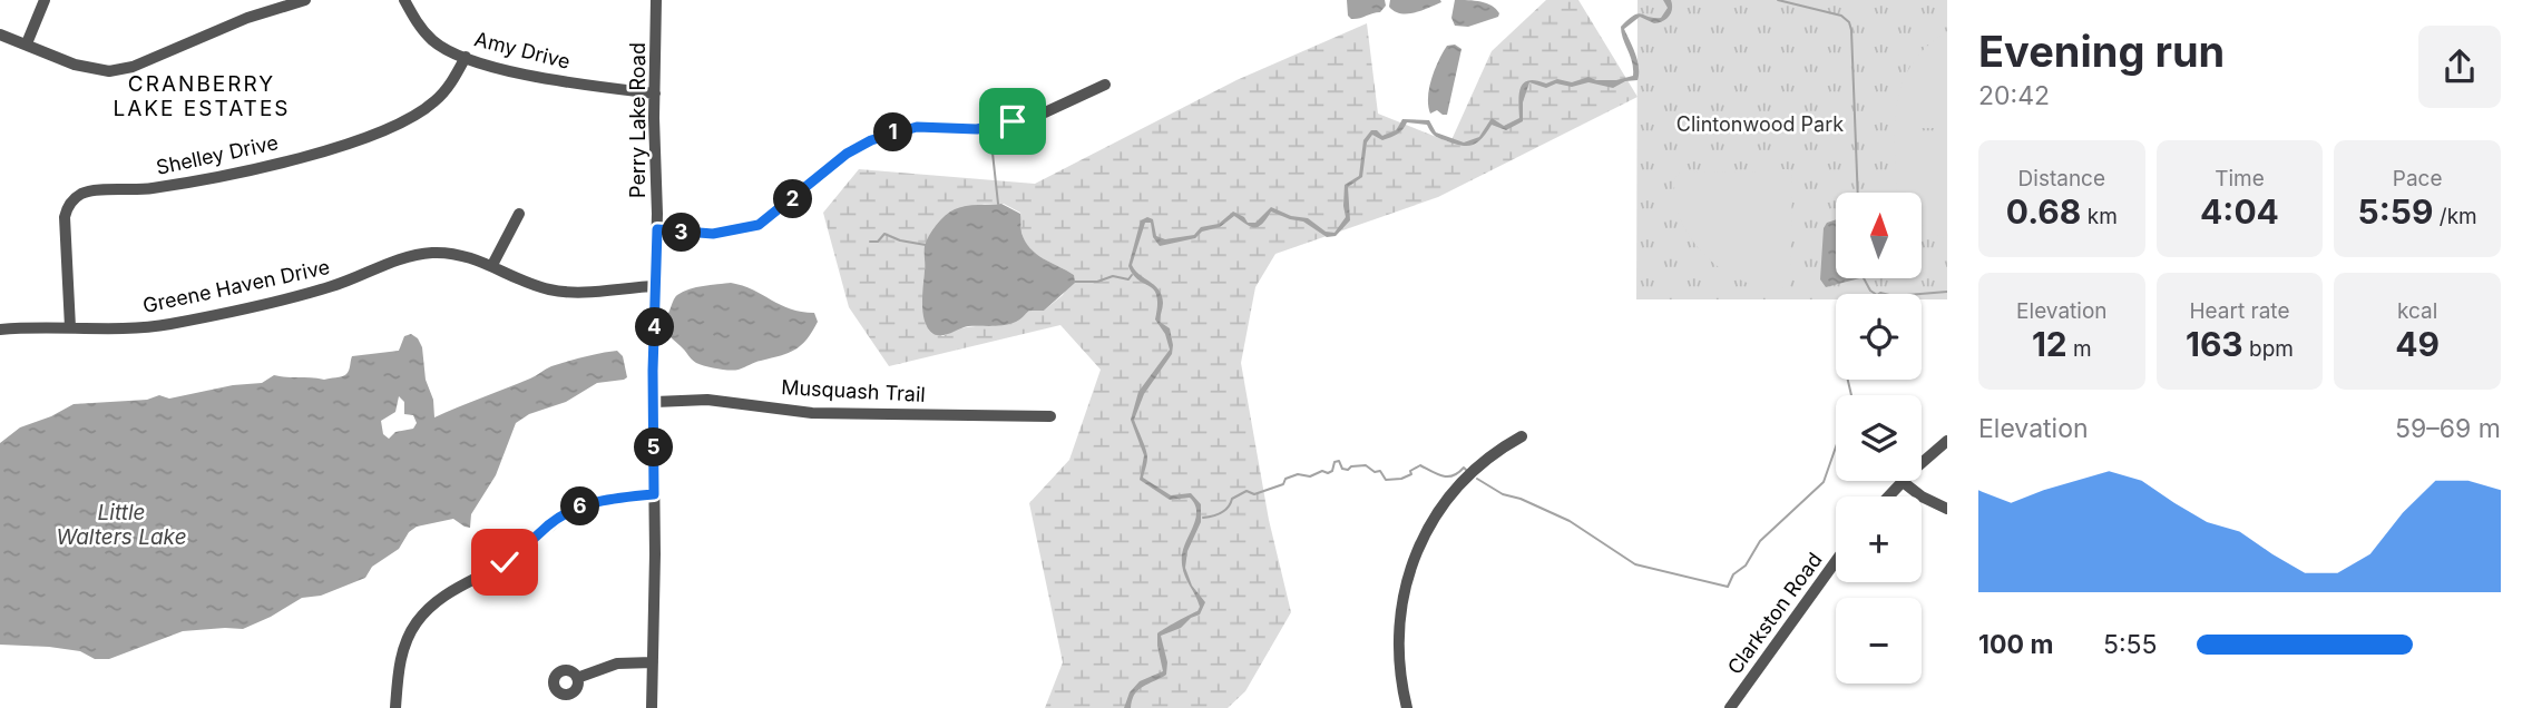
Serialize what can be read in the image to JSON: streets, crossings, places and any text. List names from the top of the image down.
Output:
{
  "streets": {
    "street": [
      "Amy Drive",
      "Perry Lake Road",
      "Shelley Drive",
      "Greene Haven Drive",
      "Musquash Trail",
      "Clarkston Road"
    ]
  },
  "crossings": [
    ["Amy Drive", "Perry Lake Road"],
    ["Amy Drive", "Shelley Drive"],
    ["Perry Lake Road", "Greene Haven Drive"],
    ["Perry Lake Road", "Musquash Trail"],
    ["Shelley Drive", "Greene Haven Drive"]
  ],
  "districts": ["CRANBERRY LAKE ESTATES"],
  "water": ["Little Walters Lake"],
  "parks": ["Clintonwood Park"],
  "north": "top",
  "page": {
    "heading": ["Evening run", "20:42"],
    "pins": [
      "1",
      "2",
      "3",
      "4",
      "5",
      "6"
    ],
    "stats": [
      ["Distance", "0.68 km"],
      ["Time", "4:04"],
      ["Pace", "5:59 /km"],
      ["Elevation", "12 m"],
      ["Heart rate", "163 bpm"],
      ["kcal", "49"]
    ],
    "map_buttons": ["+", "−"],
    "chart": ["Elevation", "59–69 m"],
    "list": [
      {
        "name": "100 m",
        "note": "5:55"
      }
    ]
  }
}
